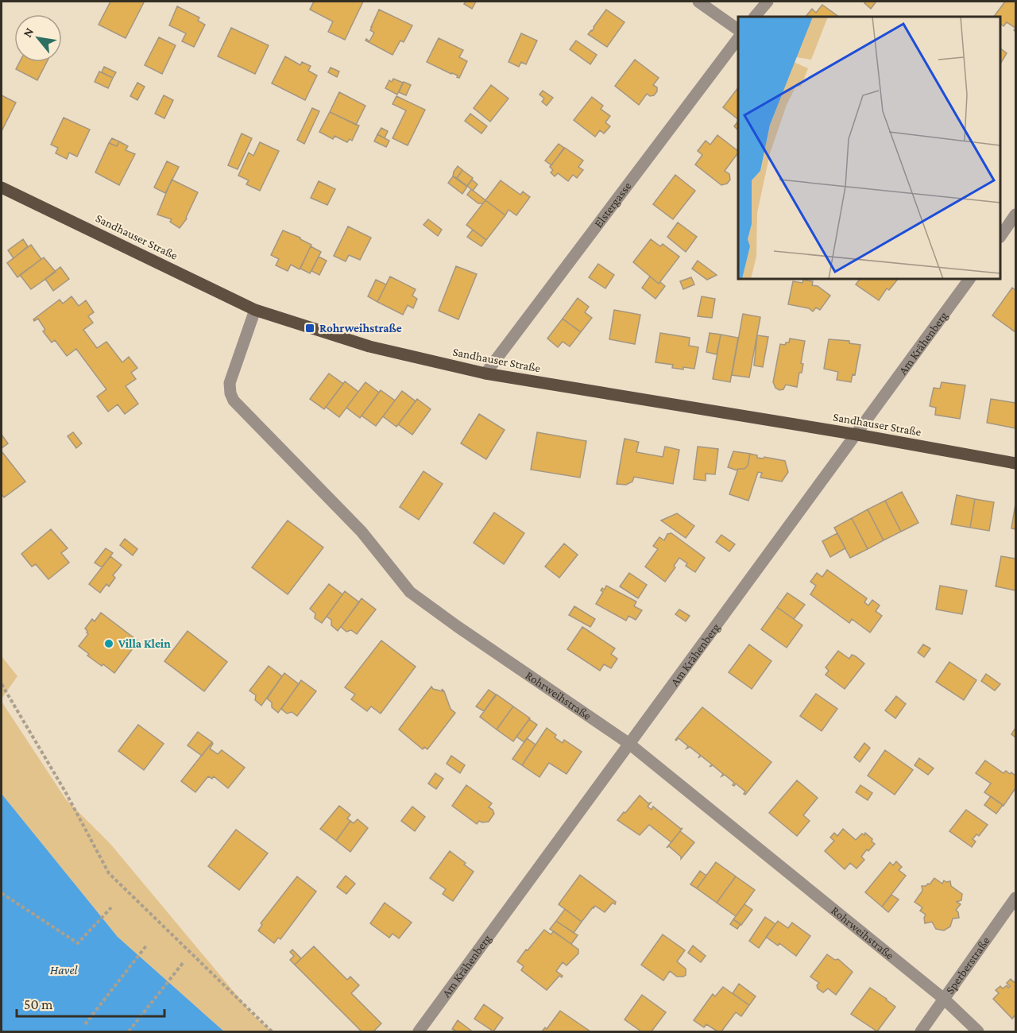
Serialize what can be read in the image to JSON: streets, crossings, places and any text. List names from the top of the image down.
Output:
{
  "streets": {
    "main road": ["Sandhauser Straße"],
    "street": [
      "Elstergasse",
      "Am Krähenberg",
      "Rohrweihstraße",
      "Sperberstraße"
    ]
  },
  "crossings": [
    ["Elstergasse", "Sandhauser Straße"],
    ["Sandhauser Straße", "Am Krähenberg"],
    ["Sandhauser Straße", "Rohrweihstraße"],
    ["Am Krähenberg", "Rohrweihstraße"],
    ["Rohrweihstraße", "Sperberstraße"]
  ],
  "water": ["Havel"],
  "places": {
    "transit": ["Rohrweihstraße"],
    "other": ["Villa Klein"]
  },
  "scale_bar": "50 m",
  "north": "top left"
}
